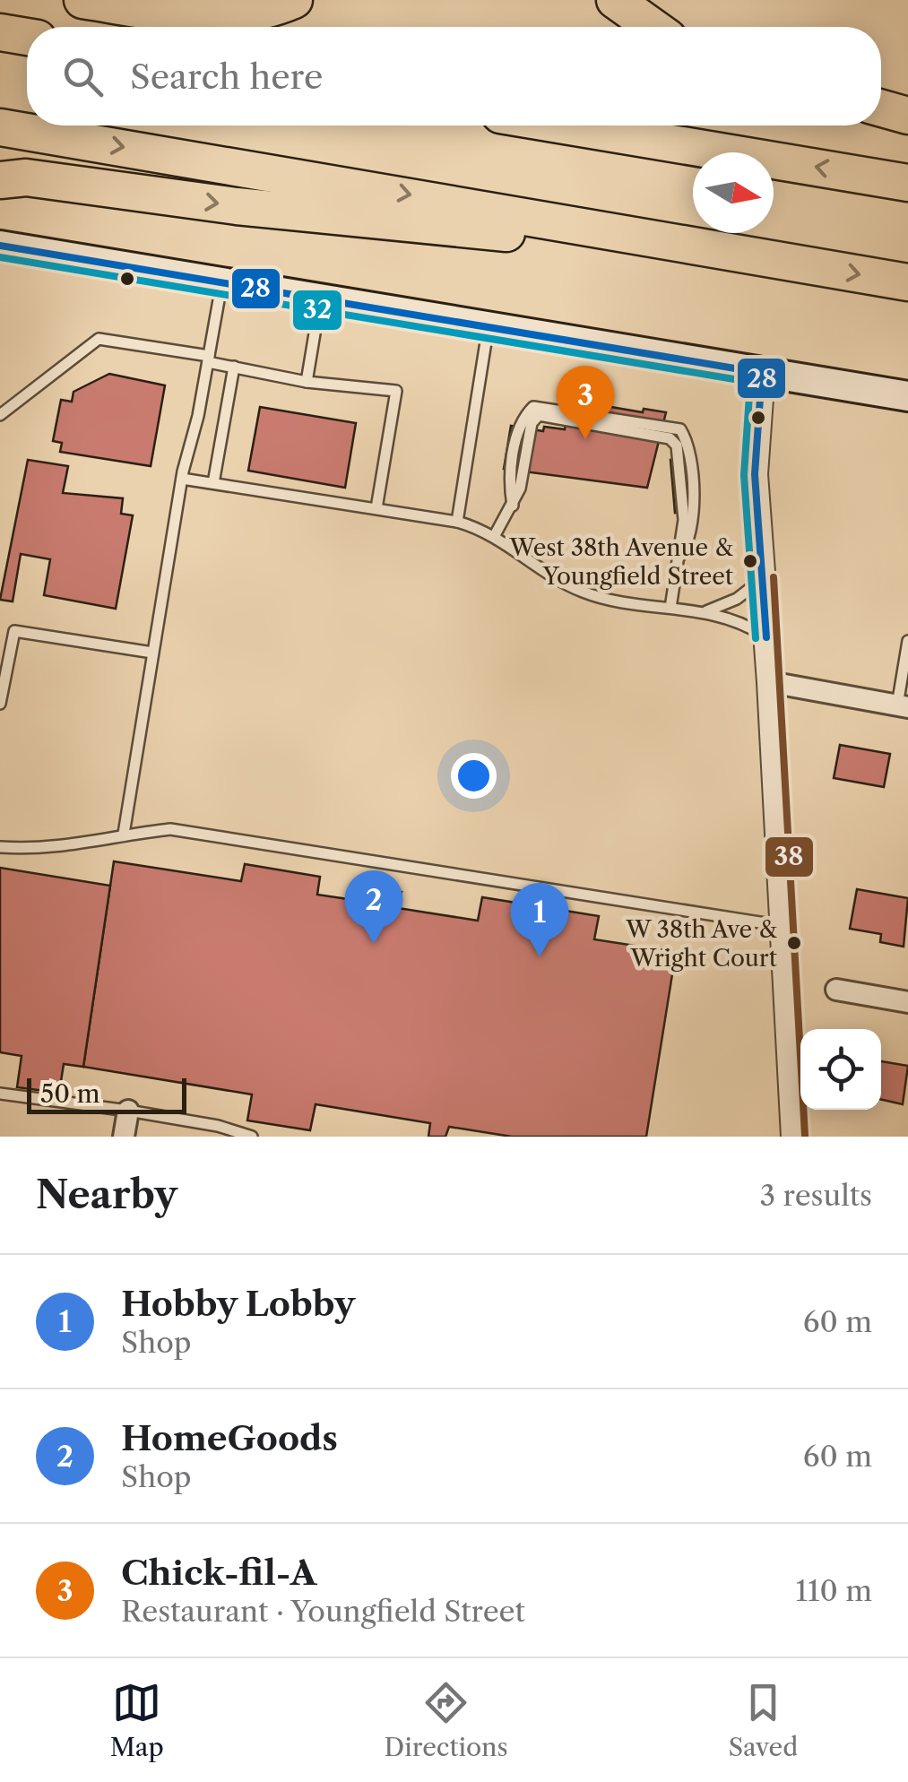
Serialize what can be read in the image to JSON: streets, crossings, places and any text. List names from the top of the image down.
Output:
{
  "places": ["West 38th Avenue & Youngfield Street", "W 38th Ave & Wright Court"],
  "lines": ["transit line 28", "transit line 32", "transit line 38"],
  "scale_bar": "50 m",
  "north": "right",
  "page": {
    "search": "Search here",
    "pins": ["3", "2", "1"],
    "scale": "50 m",
    "heading": ["Nearby", "3 results"],
    "list": [
      {
        "mark": "1",
        "name": "Hobby Lobby",
        "note": "Shop",
        "value": "60 m"
      },
      {
        "mark": "2",
        "name": "HomeGoods",
        "note": "Shop",
        "value": "60 m"
      },
      {
        "mark": "3",
        "name": "Chick-fil-A",
        "note": "Restaurant · Youngfield Street",
        "value": "110 m"
      }
    ],
    "nav": ["Map", "Directions", "Saved"]
  }
}
